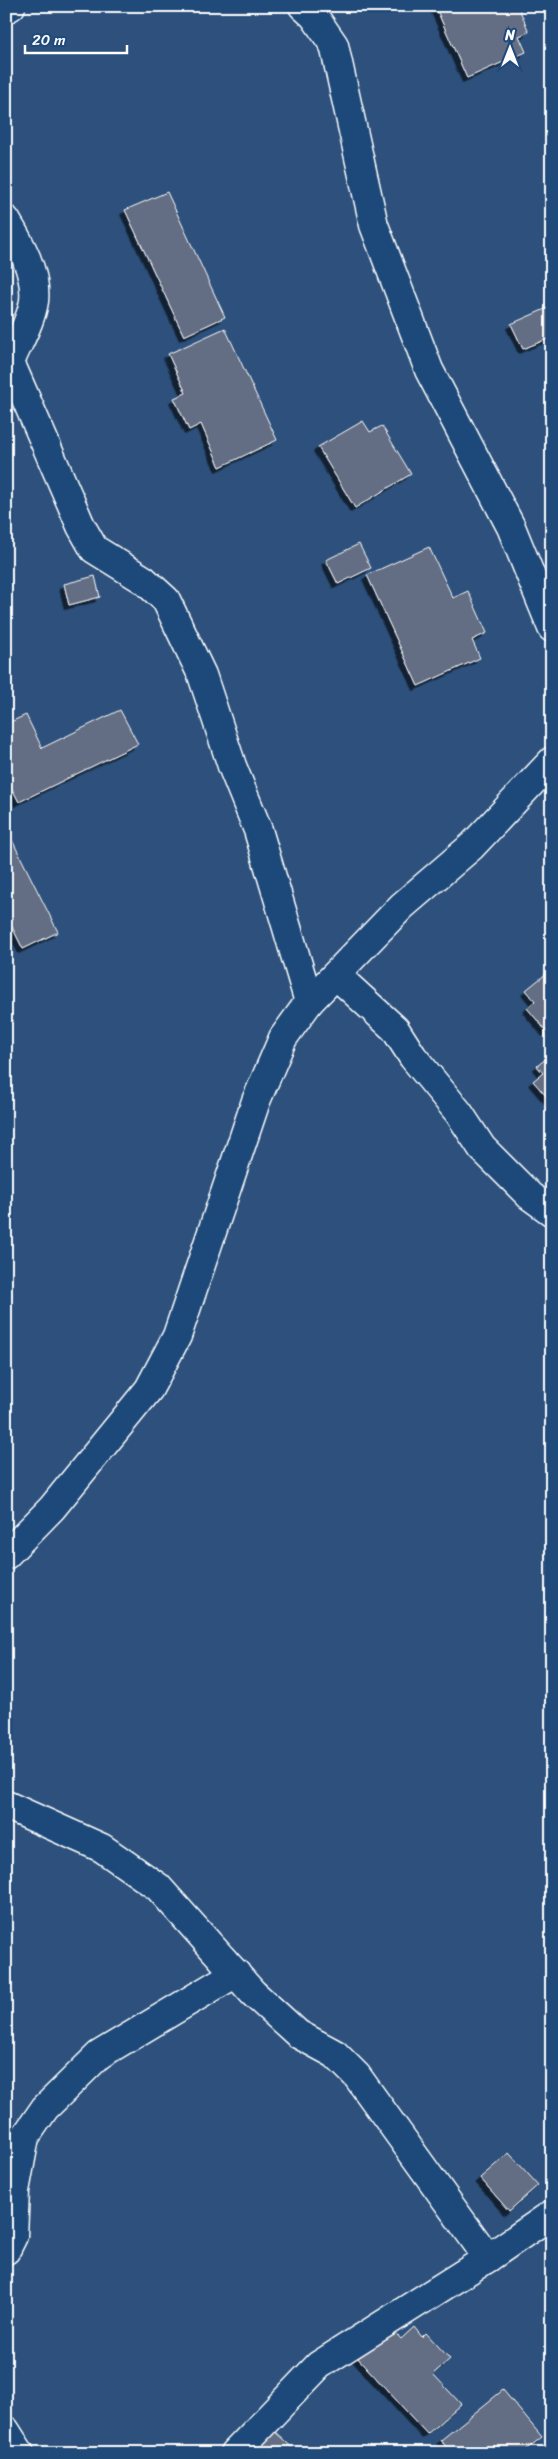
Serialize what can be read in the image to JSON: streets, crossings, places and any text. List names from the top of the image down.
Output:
{
  "scale_bar": "20 m",
  "north": "top"
}
